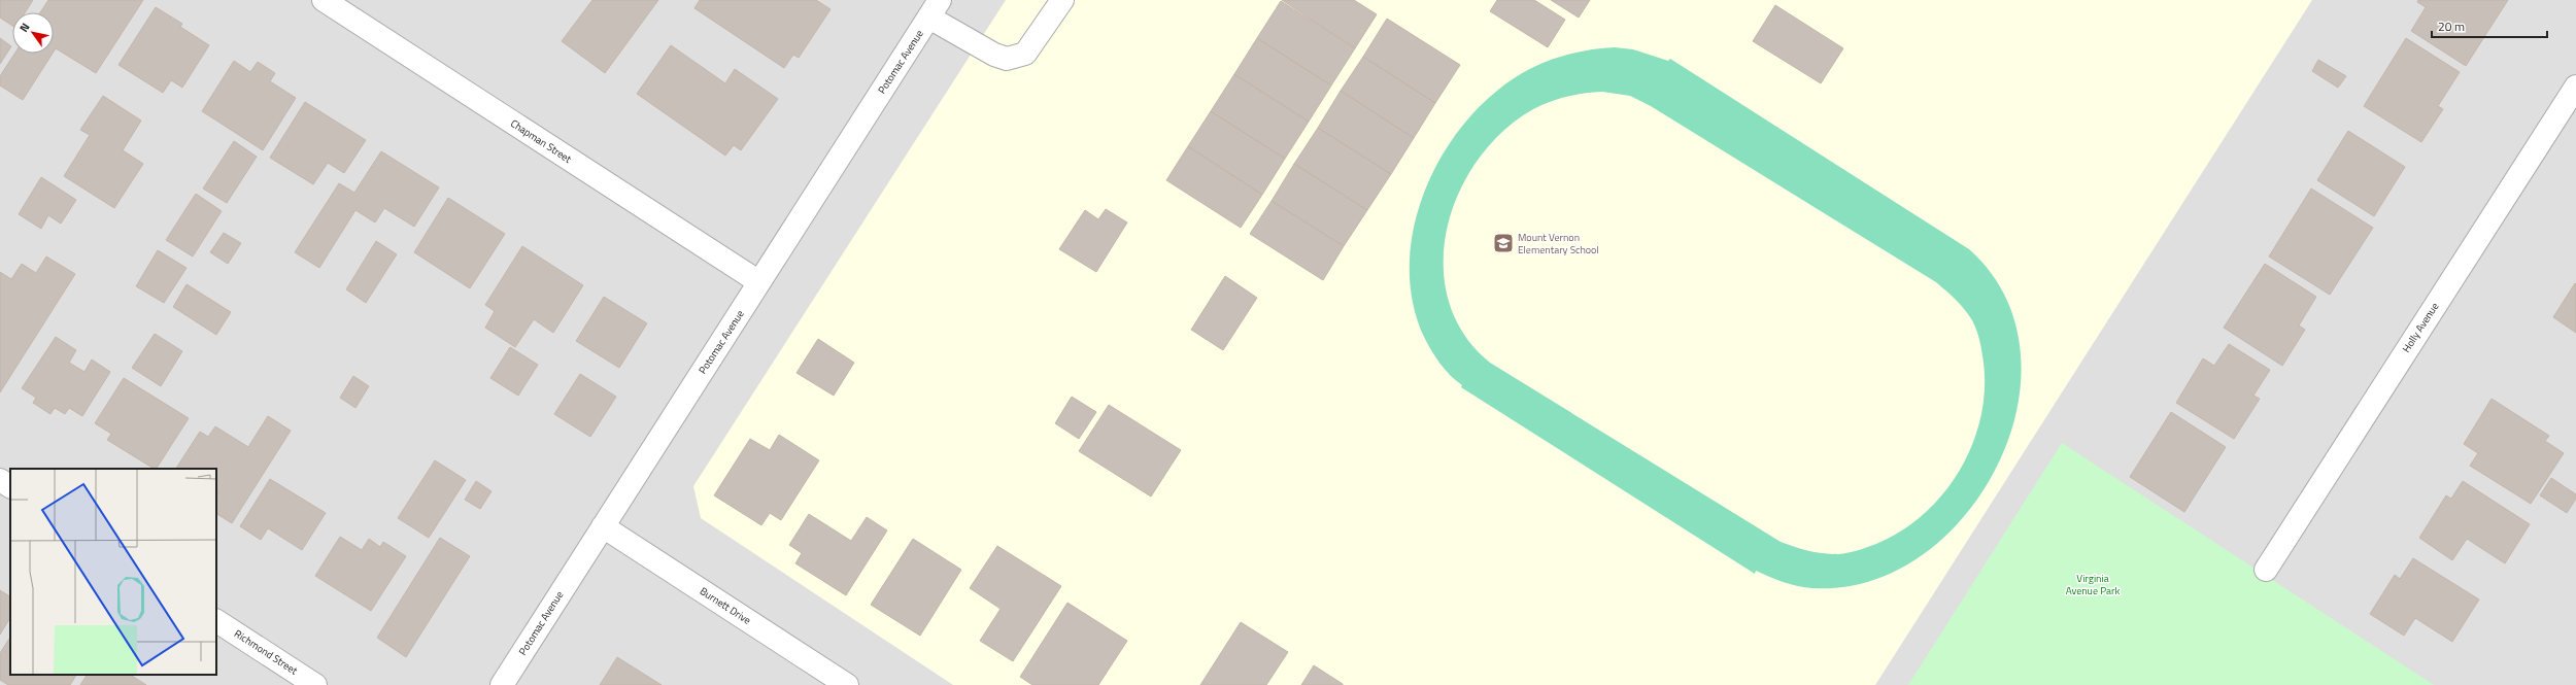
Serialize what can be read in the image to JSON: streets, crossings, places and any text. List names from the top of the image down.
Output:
{
  "streets": {
    "street": [
      "Potomac Avenue",
      "Chapman Street",
      "Holly Avenue",
      "Burnett Drive",
      "Richmond Street"
    ]
  },
  "crossings": [
    ["Potomac Avenue", "Chapman Street"],
    ["Potomac Avenue", "Burnett Drive"]
  ],
  "parks": ["Virginia Avenue Park"],
  "places": {
    "school or university": ["Mount Vernon Elementary School"]
  },
  "scale_bar": "20 m",
  "north": "top left"
}
